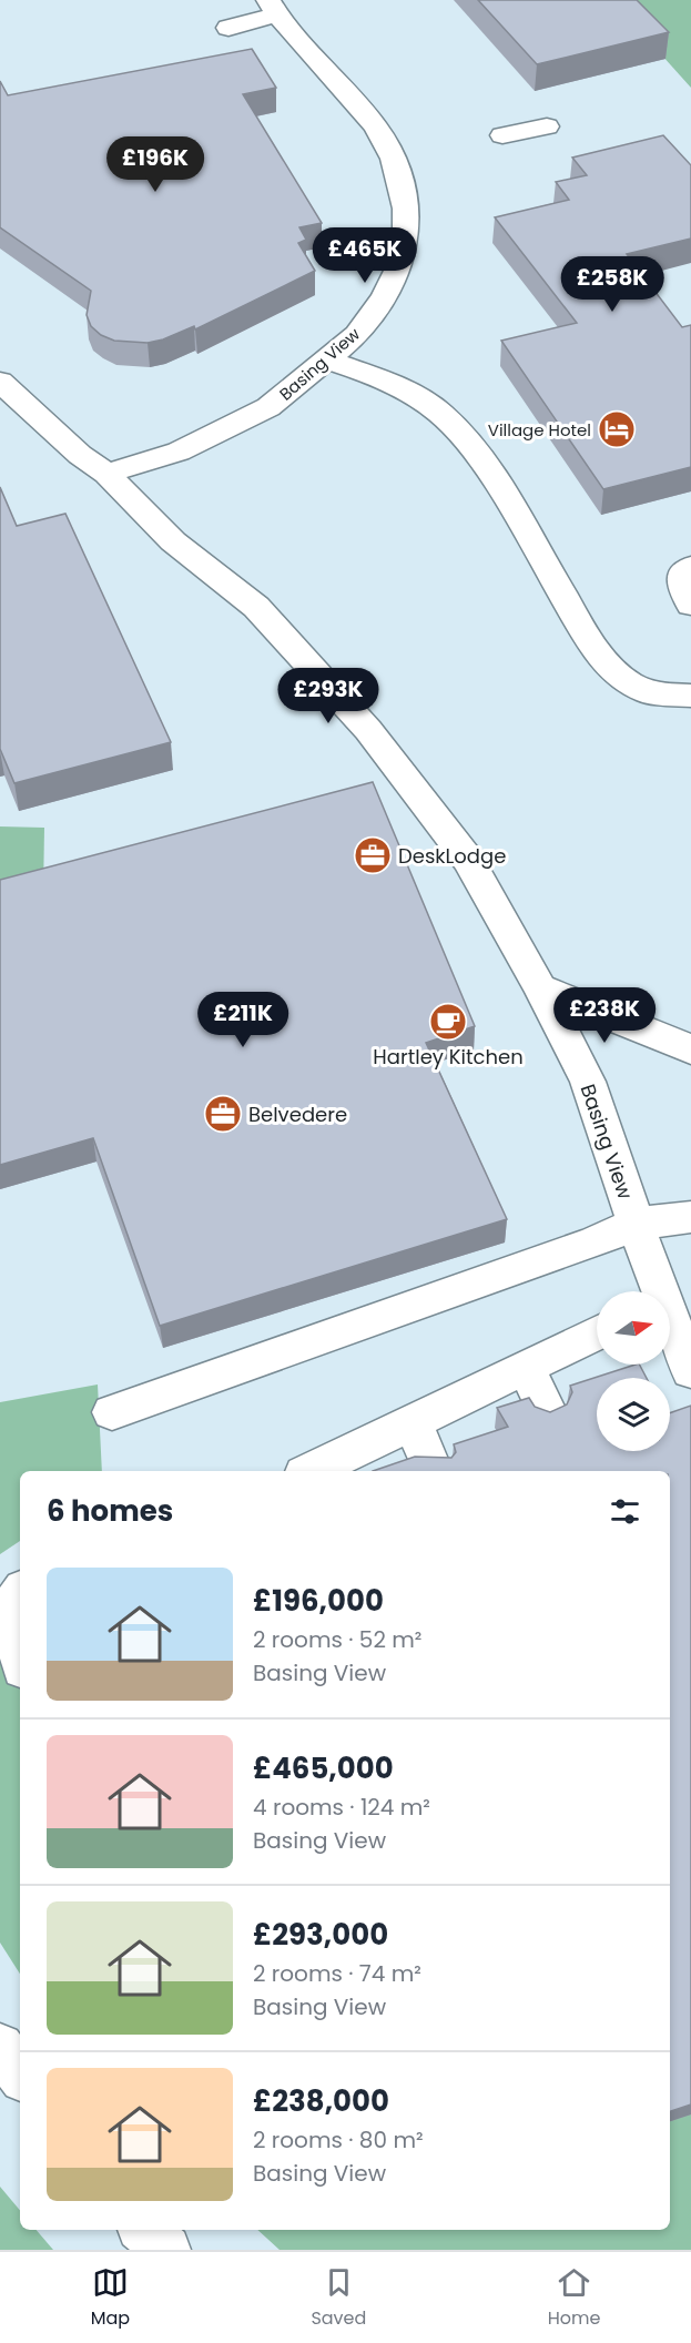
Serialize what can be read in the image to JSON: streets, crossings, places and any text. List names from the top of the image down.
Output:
{
  "streets": {
    "main road": ["Basing View"]
  },
  "places": {
    "hotel": ["Village Hotel"],
    "office": ["DeskLodge", "Belvedere"],
    "cafe": ["Hartley Kitchen"]
  },
  "north": "right",
  "page": {
    "price": [
      "£196K",
      "£465K",
      "£258K",
      "£293K",
      "£238K",
      "£211K"
    ],
    "heading": "6 homes",
    "list": [
      {
        "name": "£196,000",
        "note": "2 rooms · 52 m² · Basing View"
      },
      {
        "name": "£465,000",
        "note": "4 rooms · 124 m² · Basing View"
      },
      {
        "name": "£293,000",
        "note": "2 rooms · 74 m² · Basing View"
      },
      {
        "name": "£238,000",
        "note": "2 rooms · 80 m² · Basing View"
      }
    ],
    "tabs": ["Map", "Saved", "Home"]
  }
}
